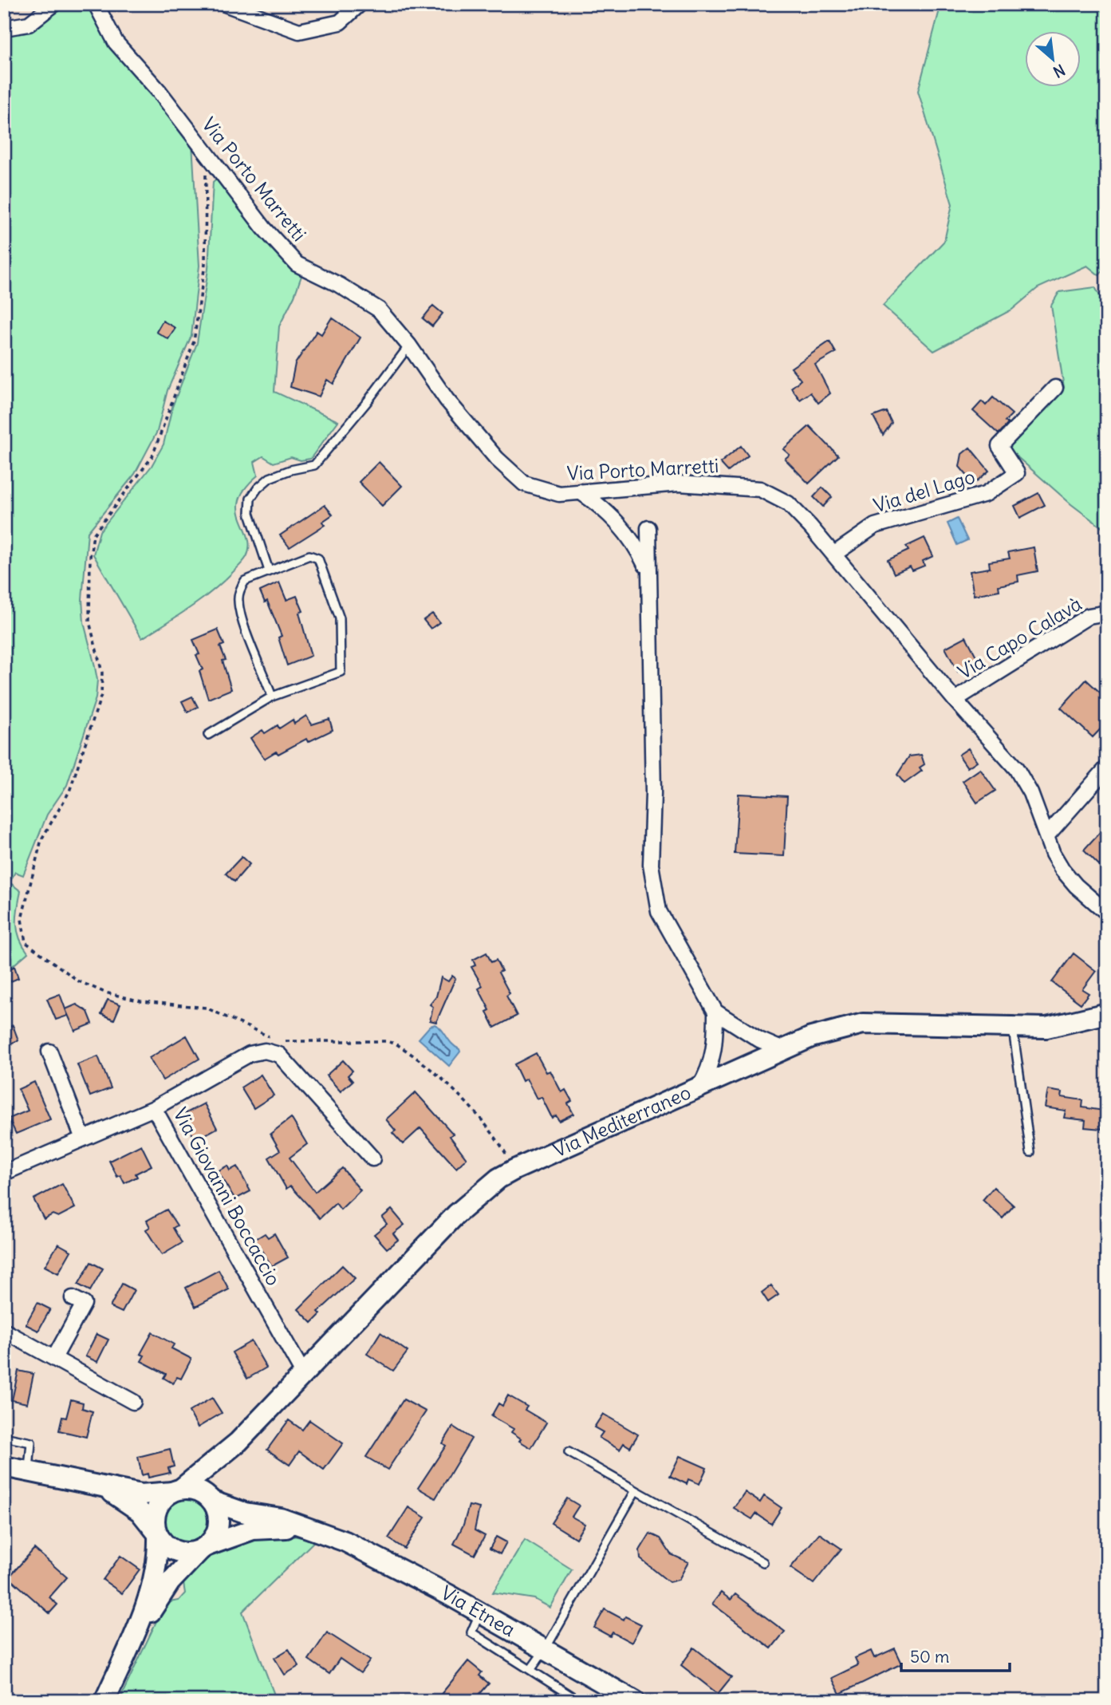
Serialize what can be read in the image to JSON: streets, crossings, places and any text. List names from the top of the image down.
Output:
{
  "streets": {
    "street": [
      "Via Porto Marretti",
      "Via del Lago",
      "Via Capo Calavà",
      "Via Mediterraneo",
      "Via Giovanni Boccaccio",
      "Via Etnea"
    ]
  },
  "crossings": [
    ["Via Porto Marretti", "Via del Lago"],
    ["Via Porto Marretti", "Via Capo Calavà"],
    ["Via Mediterraneo", "Via Giovanni Boccaccio"]
  ],
  "scale_bar": "50 m",
  "north": "bottom right"
}
